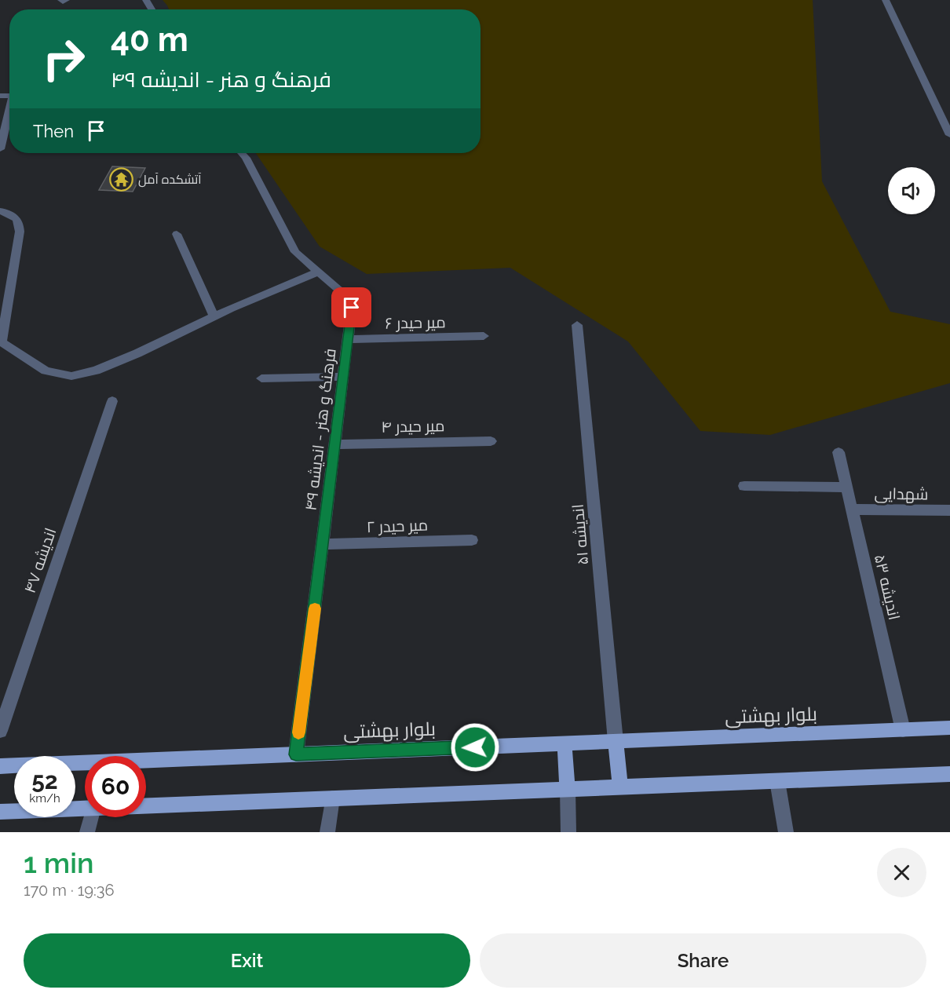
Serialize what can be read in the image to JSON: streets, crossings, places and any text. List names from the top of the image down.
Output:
{
  "streets": {
    "main road": ["بلوار بهشتی"],
    "street": [
      "میر حیدر ۶",
      "میر حیدر ۴",
      "فرهنگ و هنر - اندیشه ۴۹",
      "شهدایی",
      "میر حیدر ۲",
      "اندیشه ۵۱",
      "اندیشه ۴۷",
      "اندیشه ۵۳"
    ]
  },
  "crossings": [
    ["میر حیدر ۶", "فرهنگ و هنر - اندیشه ۴۹"],
    ["میر حیدر ۴", "فرهنگ و هنر - اندیشه ۴۹"],
    ["فرهنگ و هنر - اندیشه ۴۹", "میر حیدر ۲"],
    ["فرهنگ و هنر - اندیشه ۴۹", "بلوار بهشتی"],
    ["شهدایی", "اندیشه ۵۳"],
    ["اندیشه ۵۱", "بلوار بهشتی"],
    ["اندیشه ۵۳", "بلوار بهشتی"]
  ],
  "places": {
    "temple": ["آتشکده آمل"]
  },
  "page": {
    "turn": ["40 m", "فرهنگ و هنر - اندیشه ۴۹"],
    "then": "Then",
    "speed": "52 km/h",
    "limit": "60",
    "heading": ["1 min", "170 m · 19:36"],
    "buttons": ["Exit", "Share"]
  }
}
